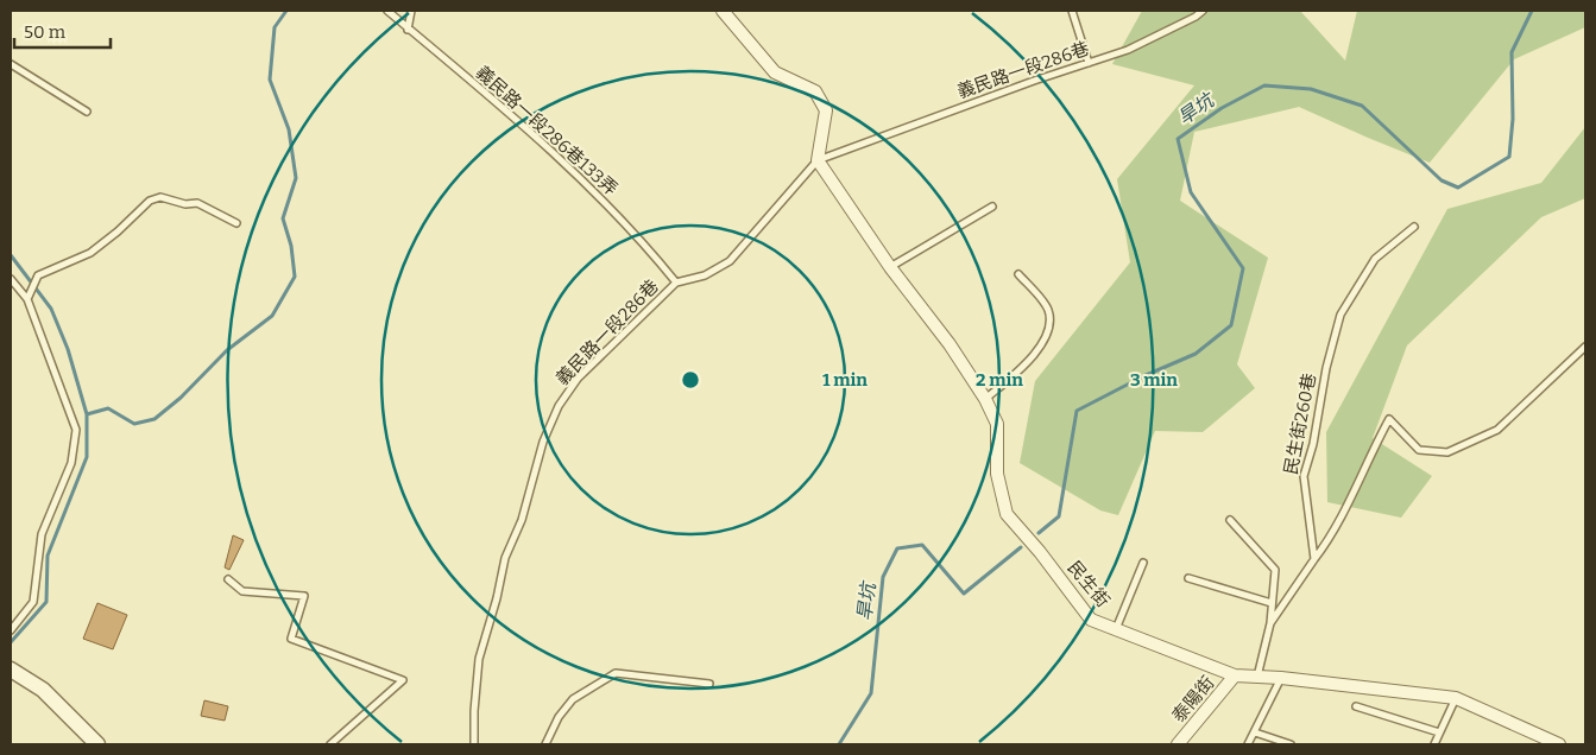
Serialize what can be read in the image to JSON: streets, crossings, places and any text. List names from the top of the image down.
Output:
{
  "streets": {
    "street": ["民生街", "泰陽街"],
    "lane": ["義民路一段286巷", "義民路一段286巷133弄", "民生街260巷"]
  },
  "crossings": [
    ["義民路一段286巷", "義民路一段286巷133弄"],
    ["義民路一段286巷", "民生街"],
    ["民生街", "泰陽街"]
  ],
  "water": ["旱坑"],
  "scale_bar": "50 m",
  "rings": ["1 min", "2 min", "3 min"]
}
